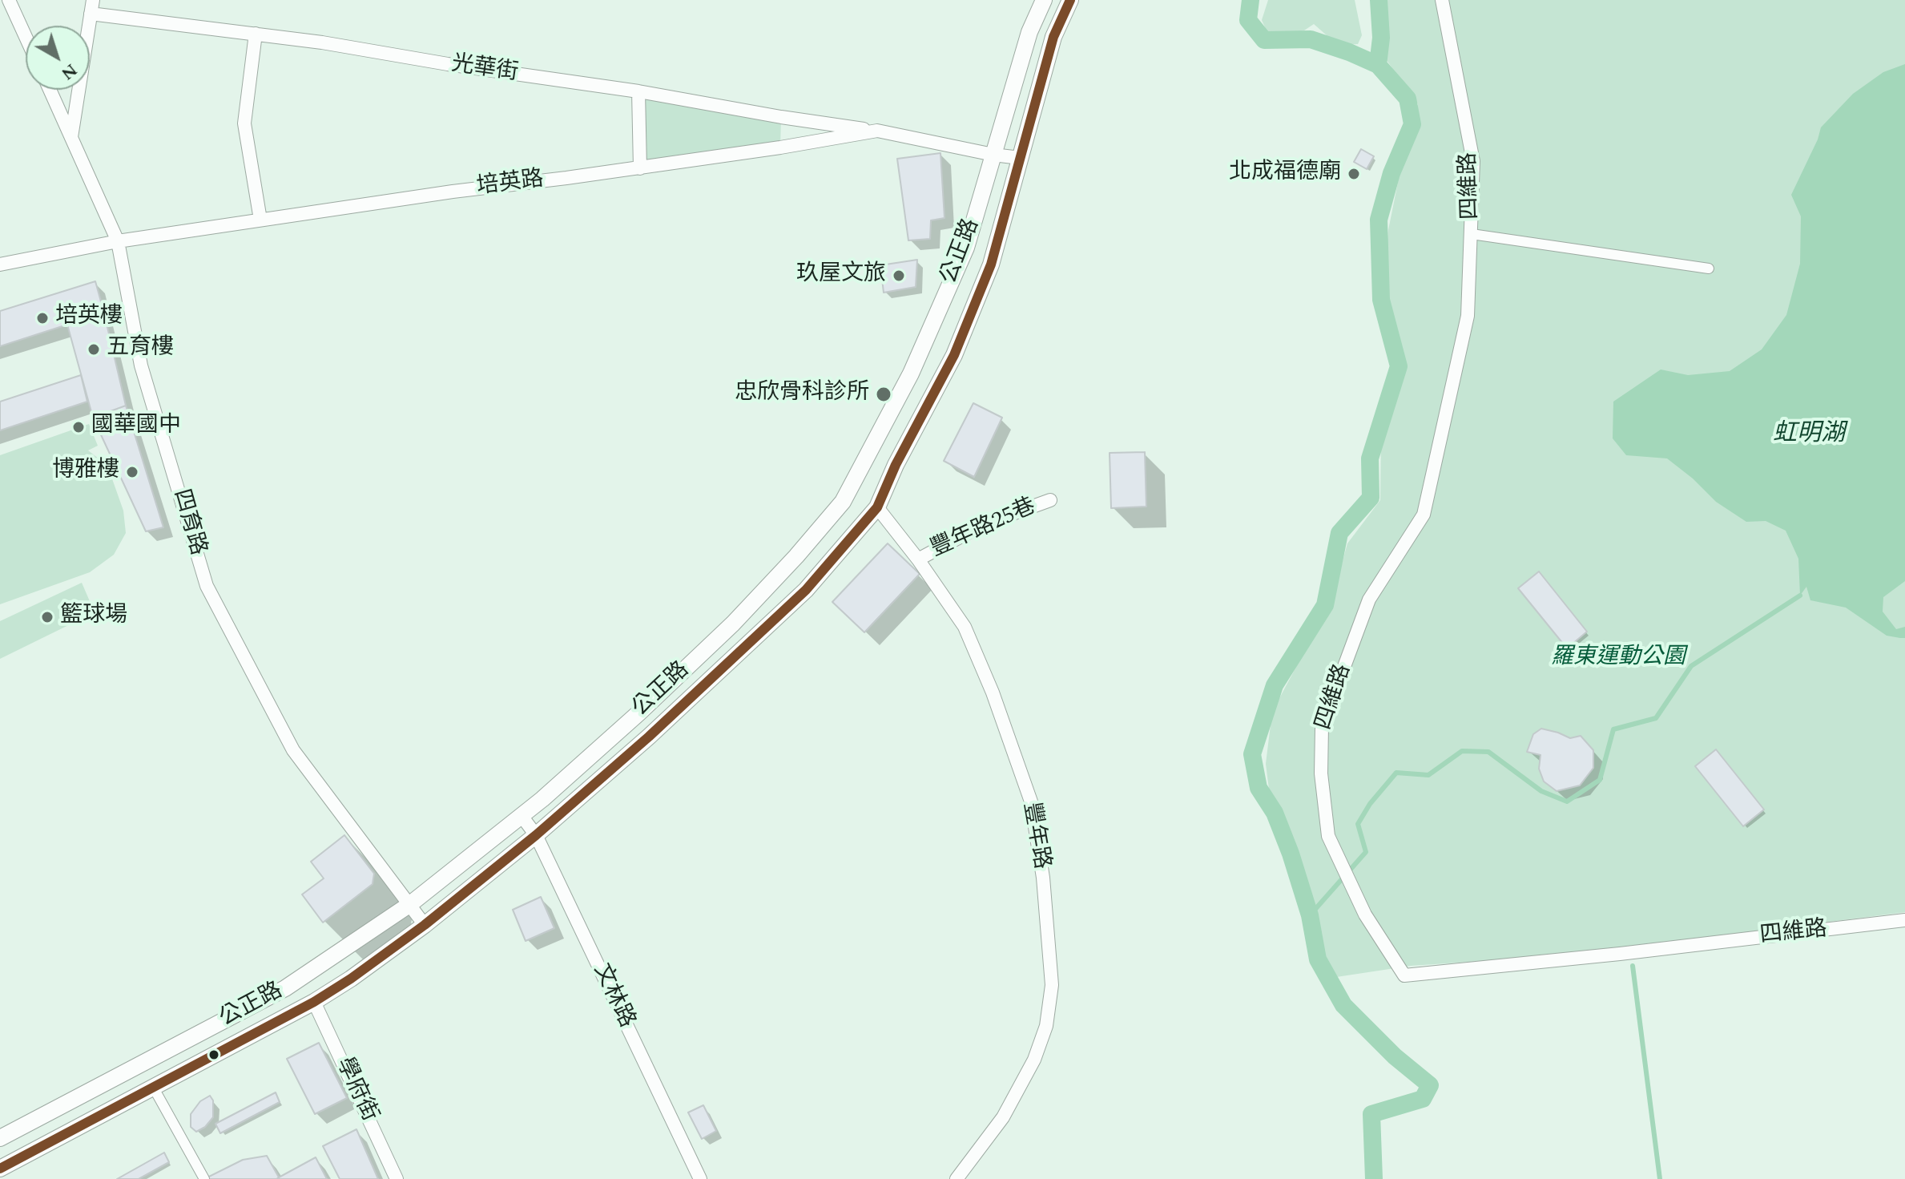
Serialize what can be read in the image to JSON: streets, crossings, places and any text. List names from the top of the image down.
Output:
{
  "streets": {
    "street": [
      "光華街",
      "培英路",
      "四維路",
      "公正路",
      "四育路",
      "豐年路25巷",
      "豐年路",
      "文林路",
      "學府街"
    ]
  },
  "crossings": [
    ["光華街", "培英路"],
    ["培英路", "公正路"],
    ["培英路", "四育路"],
    ["公正路", "四育路"],
    ["公正路", "豐年路"],
    ["公正路", "文林路"],
    ["公正路", "學府街"],
    ["豐年路25巷", "豐年路"]
  ],
  "water": ["虹明湖"],
  "parks": ["羅東運動公園"],
  "places": [
    "北成福德廟",
    "玖屋文旅",
    "培英樓",
    "五育樓",
    "忠欣骨科診所",
    "國華國中",
    "博雅樓",
    "籃球場"
  ],
  "north": "bottom right"
}
